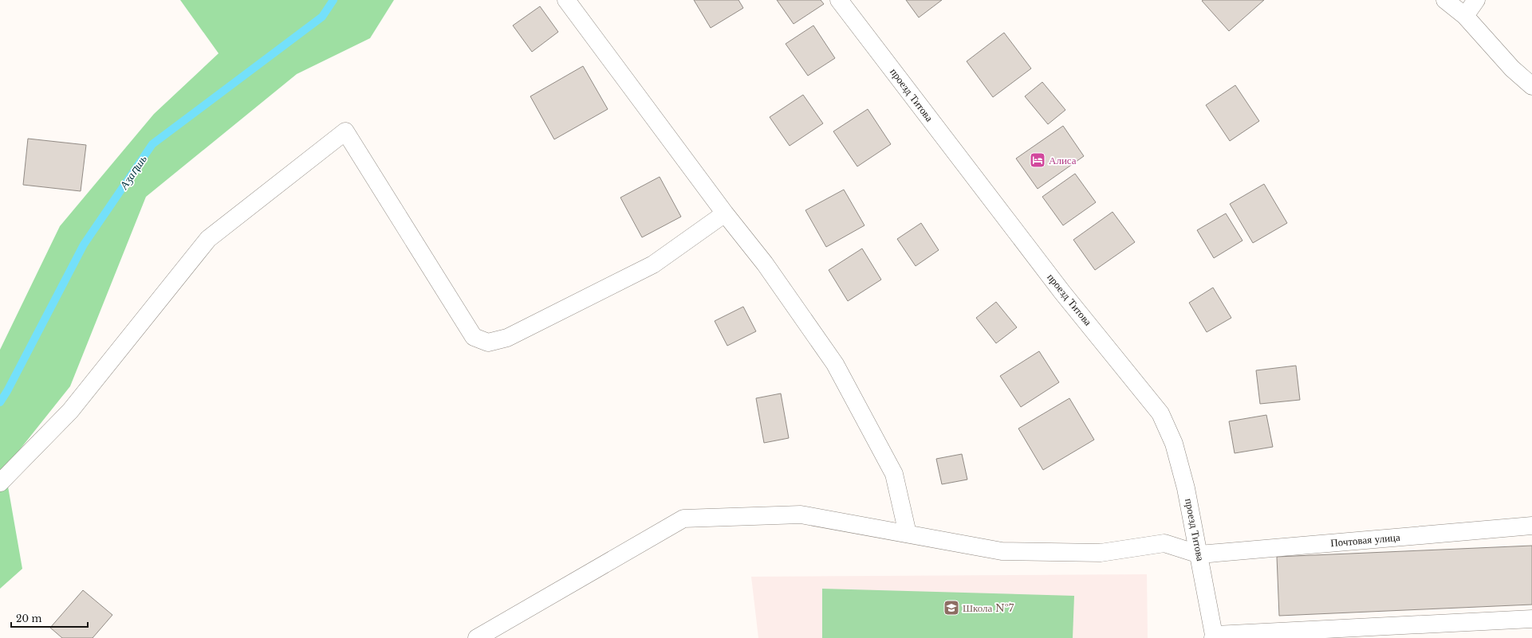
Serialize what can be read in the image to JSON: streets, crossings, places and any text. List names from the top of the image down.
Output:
{
  "streets": {
    "street": ["проезд Титова", "Почтовая улица"]
  },
  "crossings": [
    ["проезд Титова", "Почтовая улица"]
  ],
  "water": ["Аӡаԥшь"],
  "places": {
    "hotel": ["Алиса"],
    "school or university": ["Школа №7"]
  },
  "scale_bar": "20 m"
}
